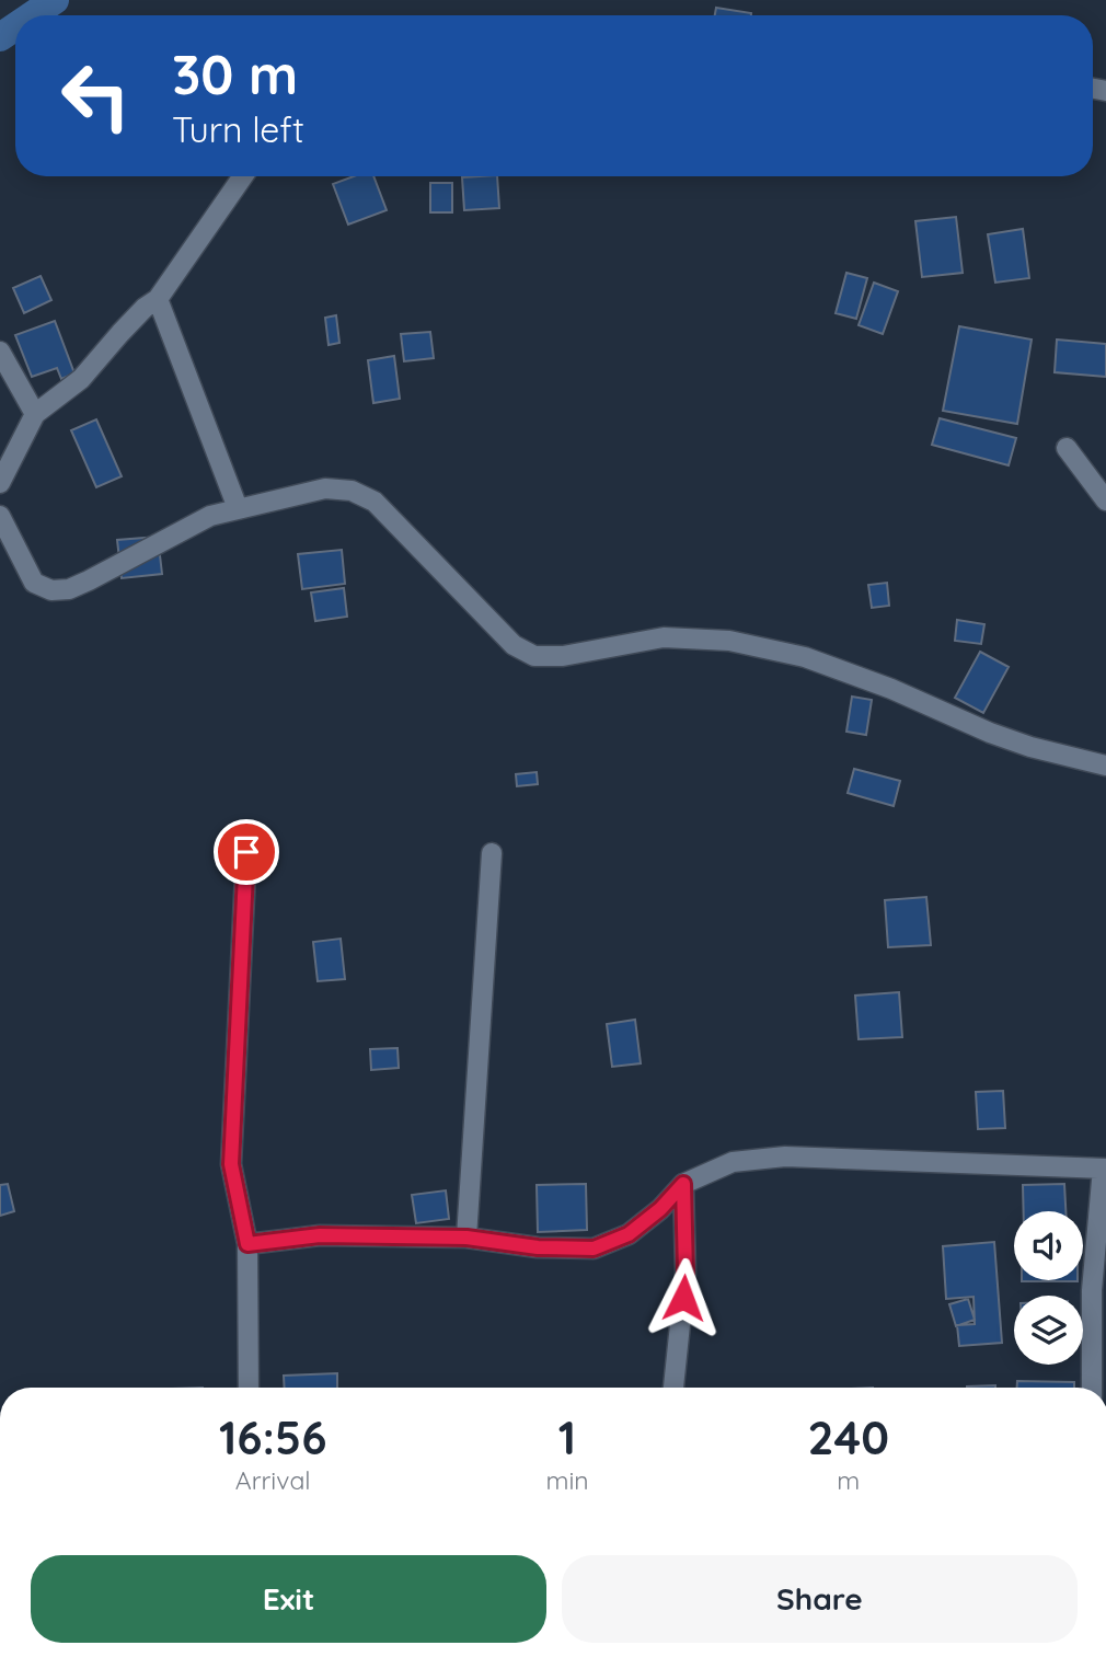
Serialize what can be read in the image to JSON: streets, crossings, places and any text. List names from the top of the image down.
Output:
{
  "page": {
    "turn": ["30 m", "Turn left"],
    "eta": [
      "16:56",
      "Arrival",
      "1",
      "min",
      "240",
      "m"
    ],
    "buttons": ["Exit", "Share"]
  }
}
